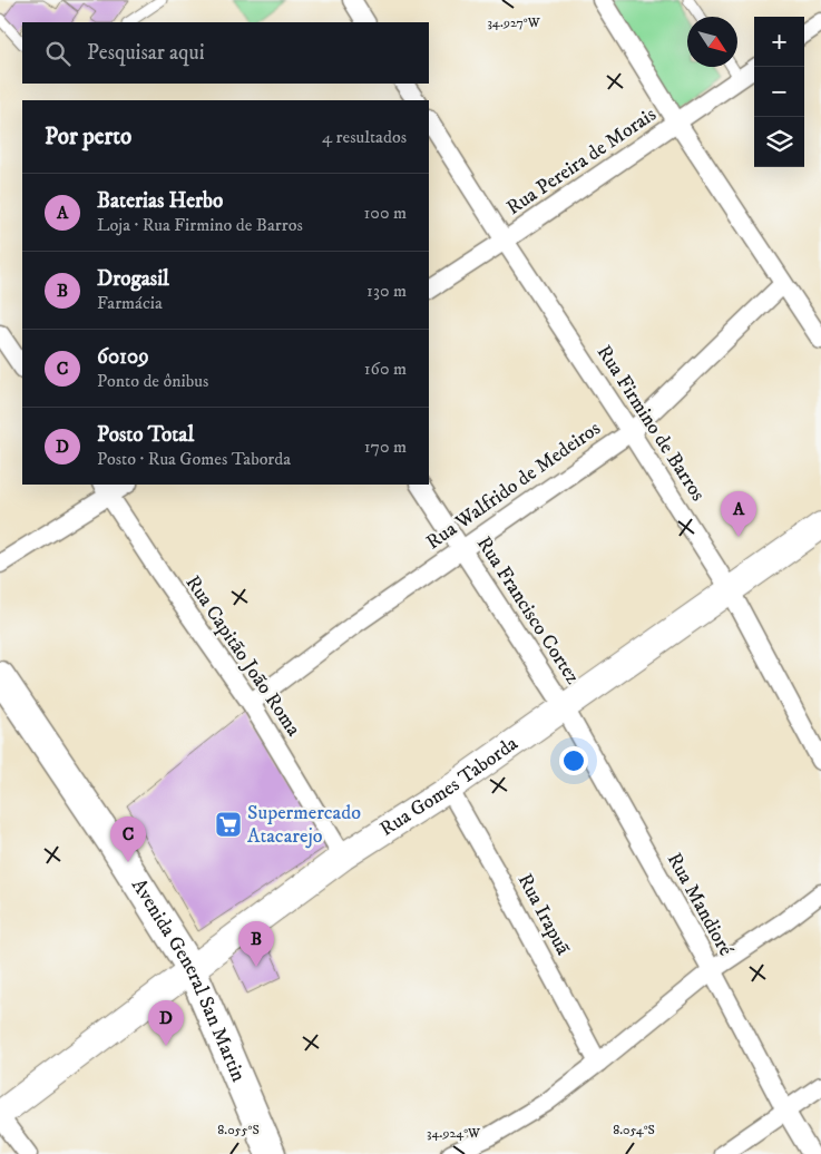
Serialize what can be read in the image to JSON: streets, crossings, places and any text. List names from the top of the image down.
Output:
{
  "streets": {
    "main road": ["Rua Gomes Taborda", "Avenida General San Martin"],
    "street": [
      "Rua Pereira de Morais",
      "Rua Firmino de Barros",
      "Rua Walfrido de Medeiros",
      "Rua Francisco Cortez",
      "Rua Capitão João Roma",
      "Rua Mandioré",
      "Rua Irapuã"
    ]
  },
  "crossings": [
    ["Rua Pereira de Morais", "Rua Firmino de Barros"],
    ["Rua Firmino de Barros", "Rua Walfrido de Medeiros"],
    ["Rua Firmino de Barros", "Rua Gomes Taborda"],
    ["Rua Walfrido de Medeiros", "Rua Francisco Cortez"],
    ["Rua Walfrido de Medeiros", "Rua Capitão João Roma"],
    ["Rua Francisco Cortez", "Rua Gomes Taborda"],
    ["Rua Francisco Cortez", "Rua Mandioré"],
    ["Rua Capitão João Roma", "Rua Gomes Taborda"],
    ["Rua Gomes Taborda", "Rua Mandioré"],
    ["Rua Gomes Taborda", "Rua Irapuã"],
    ["Rua Gomes Taborda", "Avenida General San Martin"]
  ],
  "places": {
    "supermarket": ["Supermercado Atacarejo"]
  },
  "north": "bottom right",
  "page": {
    "map_buttons": ["+", "−"],
    "search": "Pesquisar aqui",
    "heading": ["Por perto", "4 resultados"],
    "list": [
      {
        "mark": "A",
        "name": "Baterias Herbo",
        "note": "Loja · Rua Firmino de Barros",
        "value": "100 m"
      },
      {
        "mark": "B",
        "name": "Drogasil",
        "note": "Farmácia",
        "value": "130 m"
      },
      {
        "mark": "C",
        "name": "60109",
        "note": "Ponto de ônibus",
        "value": "160 m"
      },
      {
        "mark": "D",
        "name": "Posto Total",
        "note": "Posto · Rua Gomes Taborda",
        "value": "170 m"
      }
    ],
    "pins": [
      "A",
      "C",
      "B",
      "D"
    ]
  },
  "coordinates": [
    "34.927°W",
    "8.055°S",
    "8.054°S",
    "34.924°W"
  ]
}
